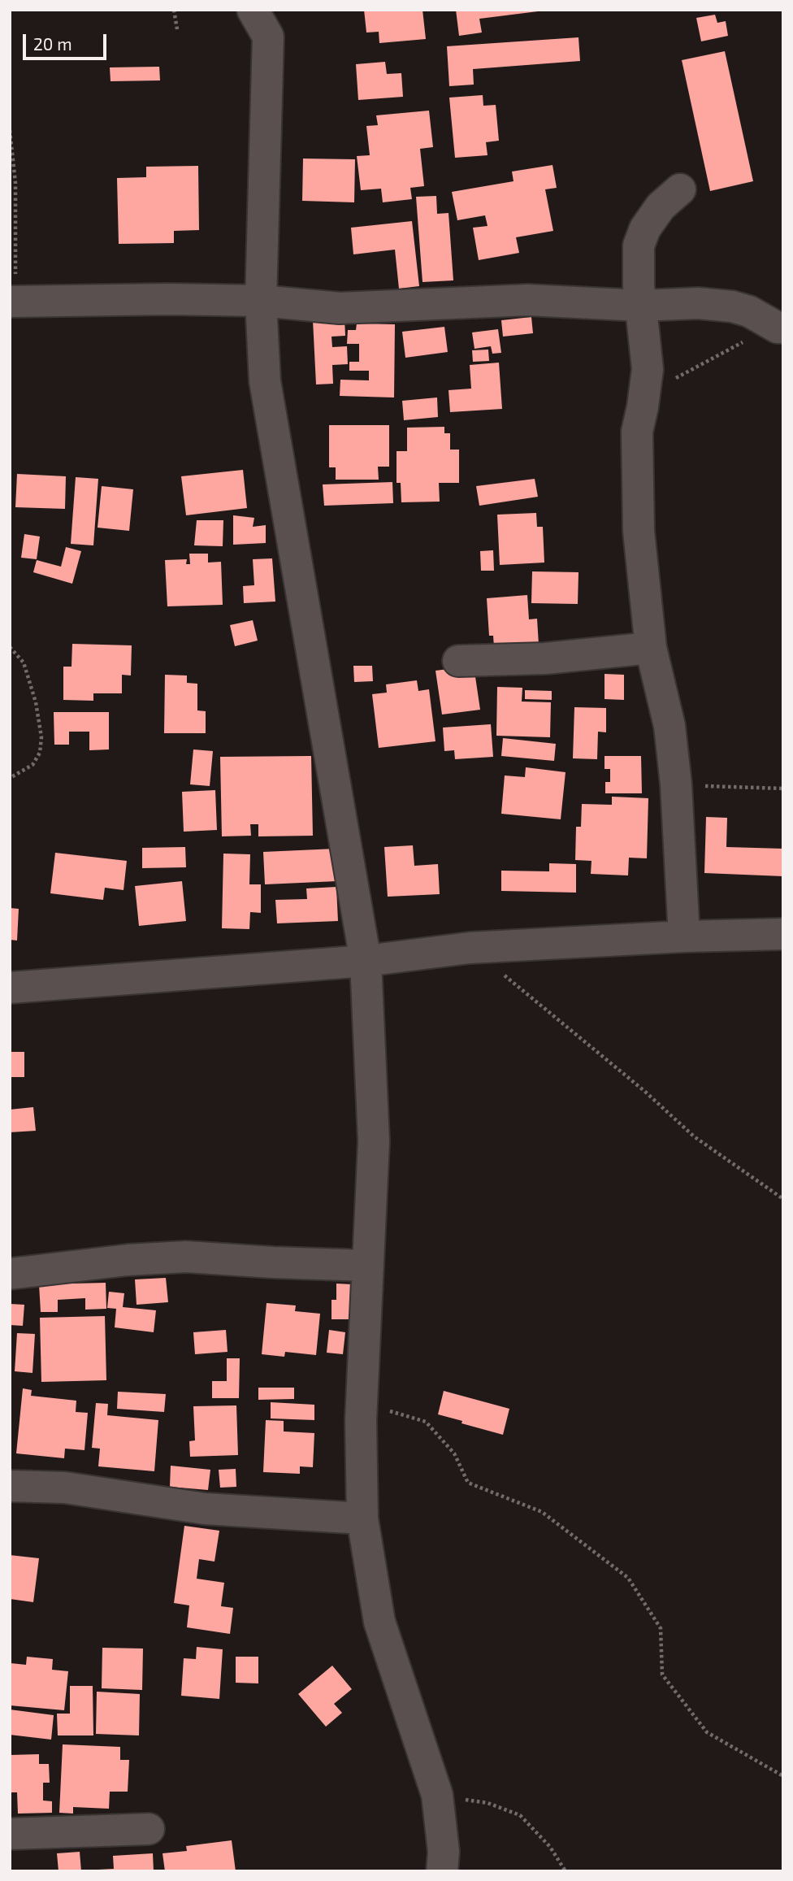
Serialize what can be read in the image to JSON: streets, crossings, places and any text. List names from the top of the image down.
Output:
{
  "scale_bar": "20 m"
}
